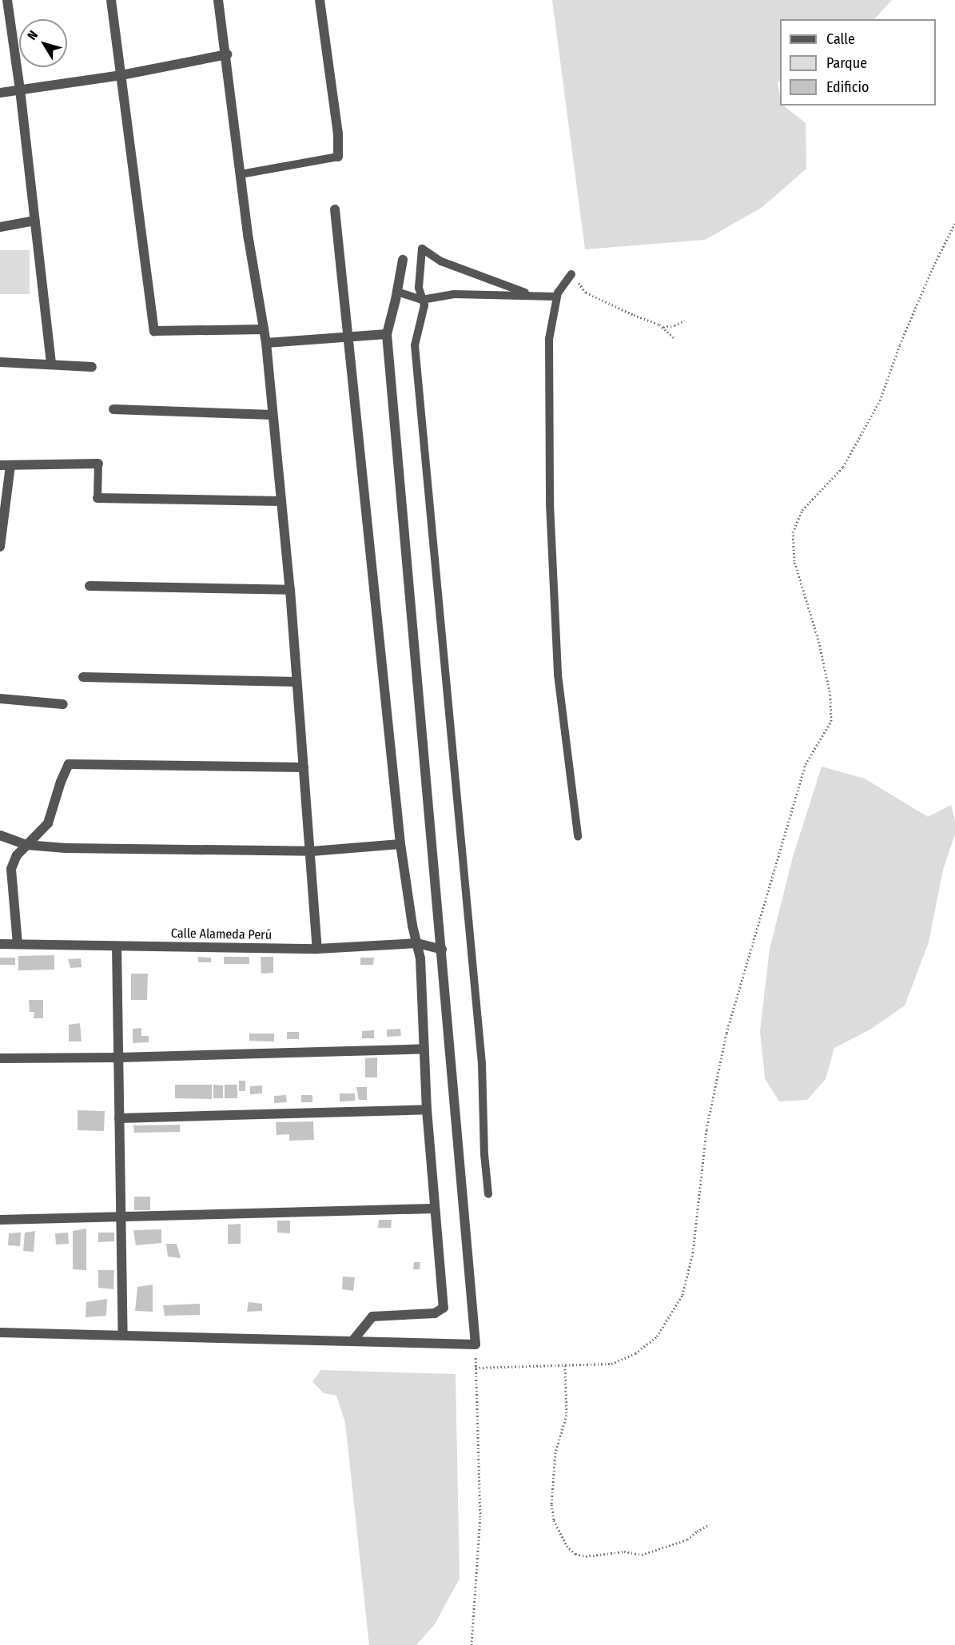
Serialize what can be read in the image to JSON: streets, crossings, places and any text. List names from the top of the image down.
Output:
{
  "streets": {
    "street": ["Calle Alameda Perú"]
  },
  "legend": ["Calle", "Parque", "Edificio"],
  "north": "top left"
}
